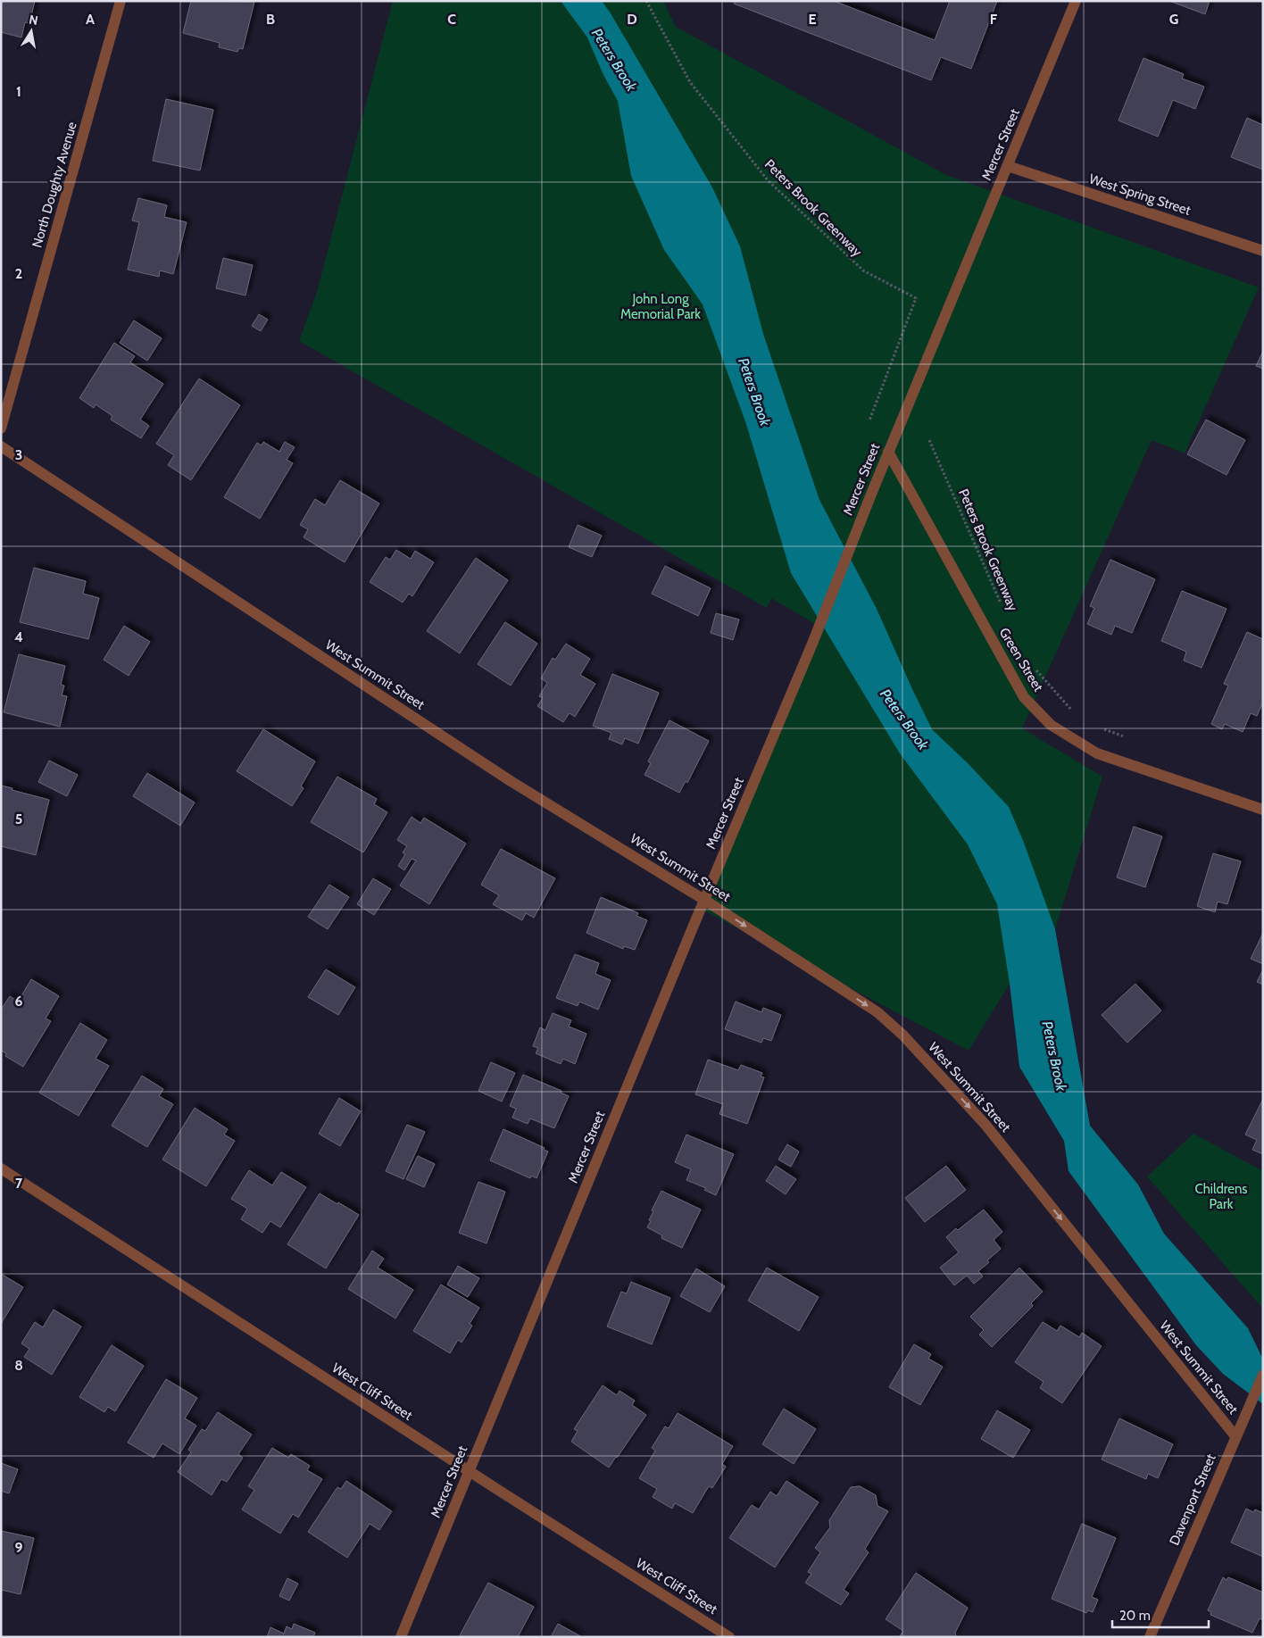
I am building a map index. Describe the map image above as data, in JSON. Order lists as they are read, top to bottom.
{
  "streets": {
    "street": [
      "Mercer Street",
      "North Doughty Avenue",
      "West Spring Street",
      "Green Street",
      "West Summit Street",
      "West Cliff Street",
      "Davenport Street"
    ],
    "path": ["Peters Brook Greenway"]
  },
  "crossings": [
    ["Mercer Street", "West Spring Street"],
    ["Mercer Street", "Green Street"],
    ["Mercer Street", "West Summit Street"],
    ["Mercer Street", "West Cliff Street"],
    ["West Summit Street", "Davenport Street"]
  ],
  "one_way": ["West Summit Street"],
  "water": ["Peters Brook"],
  "parks": ["John Long Memorial Park", "Childrens Park"],
  "scale_bar": "20 m",
  "north": "top",
  "grid": {
    "columns": [
      "A",
      "B",
      "C",
      "D",
      "E",
      "F",
      "G"
    ],
    "rows": [
      "1",
      "2",
      "3",
      "4",
      "5",
      "6",
      "7",
      "8",
      "9"
    ]
  }
}
